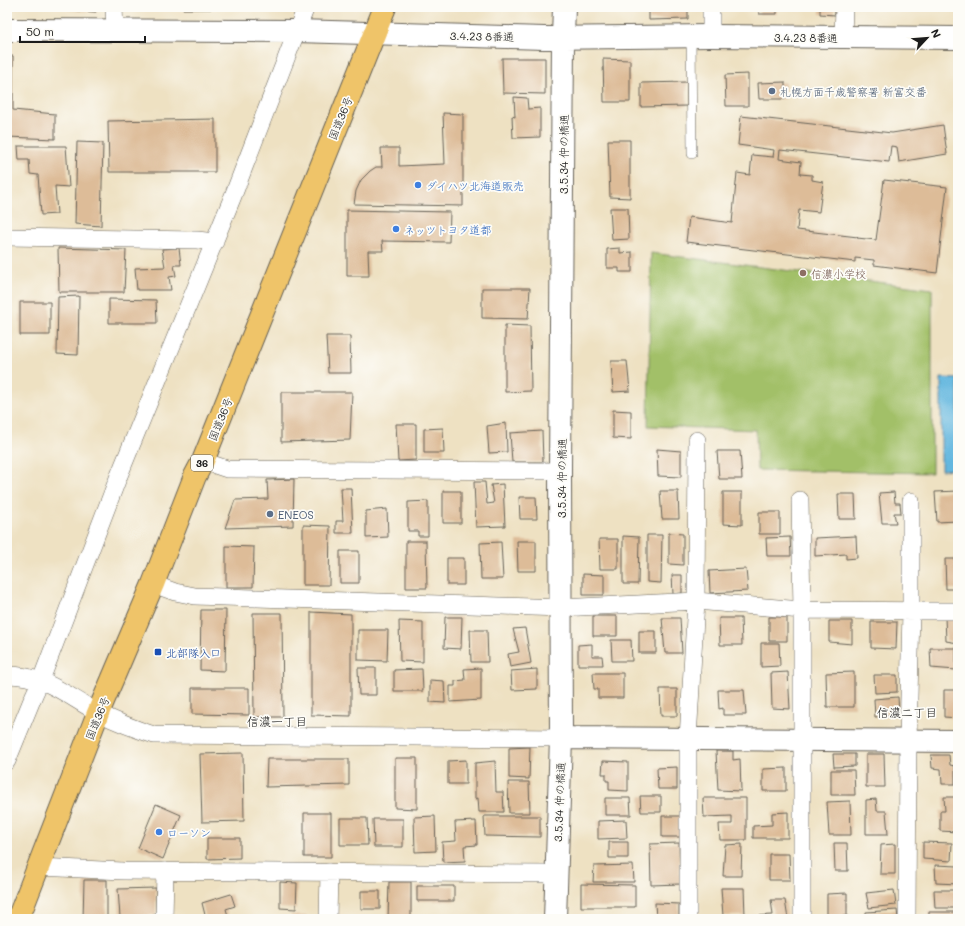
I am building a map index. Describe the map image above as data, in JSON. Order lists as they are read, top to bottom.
{
  "streets": {
    "highway": ["国道36号", "36"],
    "street": ["3.4.23 8番通", "3.5.34 仲の橋通"]
  },
  "crossings": [
    ["3.4.23 8番通", "国道36号"],
    ["3.4.23 8番通", "3.5.34 仲の橋通"]
  ],
  "districts": ["信濃二丁目", "信濃一丁目"],
  "places": {
    "other": [
      "札幌方面千歳警察署 新富交番",
      "ダイハツ北海道販売",
      "ネッツトヨタ道都",
      "信濃小学校",
      "ENEOS",
      "ローソン"
    ],
    "transit": ["北部隊入口"]
  },
  "scale_bar": "50 m",
  "north": "top right"
}
